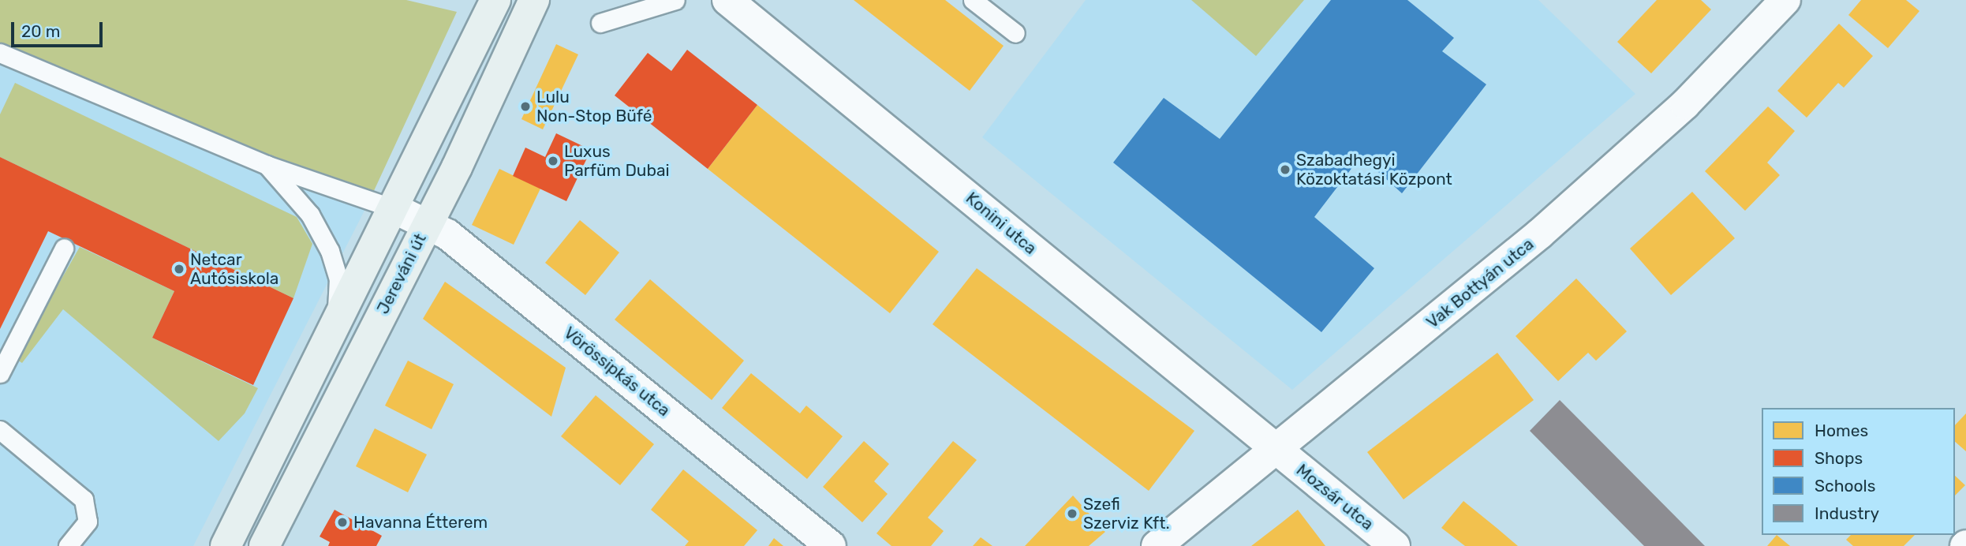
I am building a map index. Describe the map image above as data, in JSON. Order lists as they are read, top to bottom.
{
  "streets": {
    "street": [
      "Konini utca",
      "Jereváni út",
      "Vak Bottyán utca",
      "Vörössipkás utca",
      "Mozsár utca"
    ]
  },
  "crossings": [
    ["Konini utca", "Vak Bottyán utca"],
    ["Konini utca", "Mozsár utca"],
    ["Jereváni út", "Vörössipkás utca"],
    ["Vak Bottyán utca", "Mozsár utca"]
  ],
  "places": [
    "Lulu Non-Stop Büfé",
    "Luxus Parfüm Dubai",
    "Szabadhegyi Közoktatási Központ",
    "Netcar Autósiskola",
    "Szefi Szerviz Kft.",
    "Havanna Étterem"
  ],
  "legend": [
    "Homes",
    "Shops",
    "Schools",
    "Industry"
  ],
  "scale_bar": "20 m"
}
